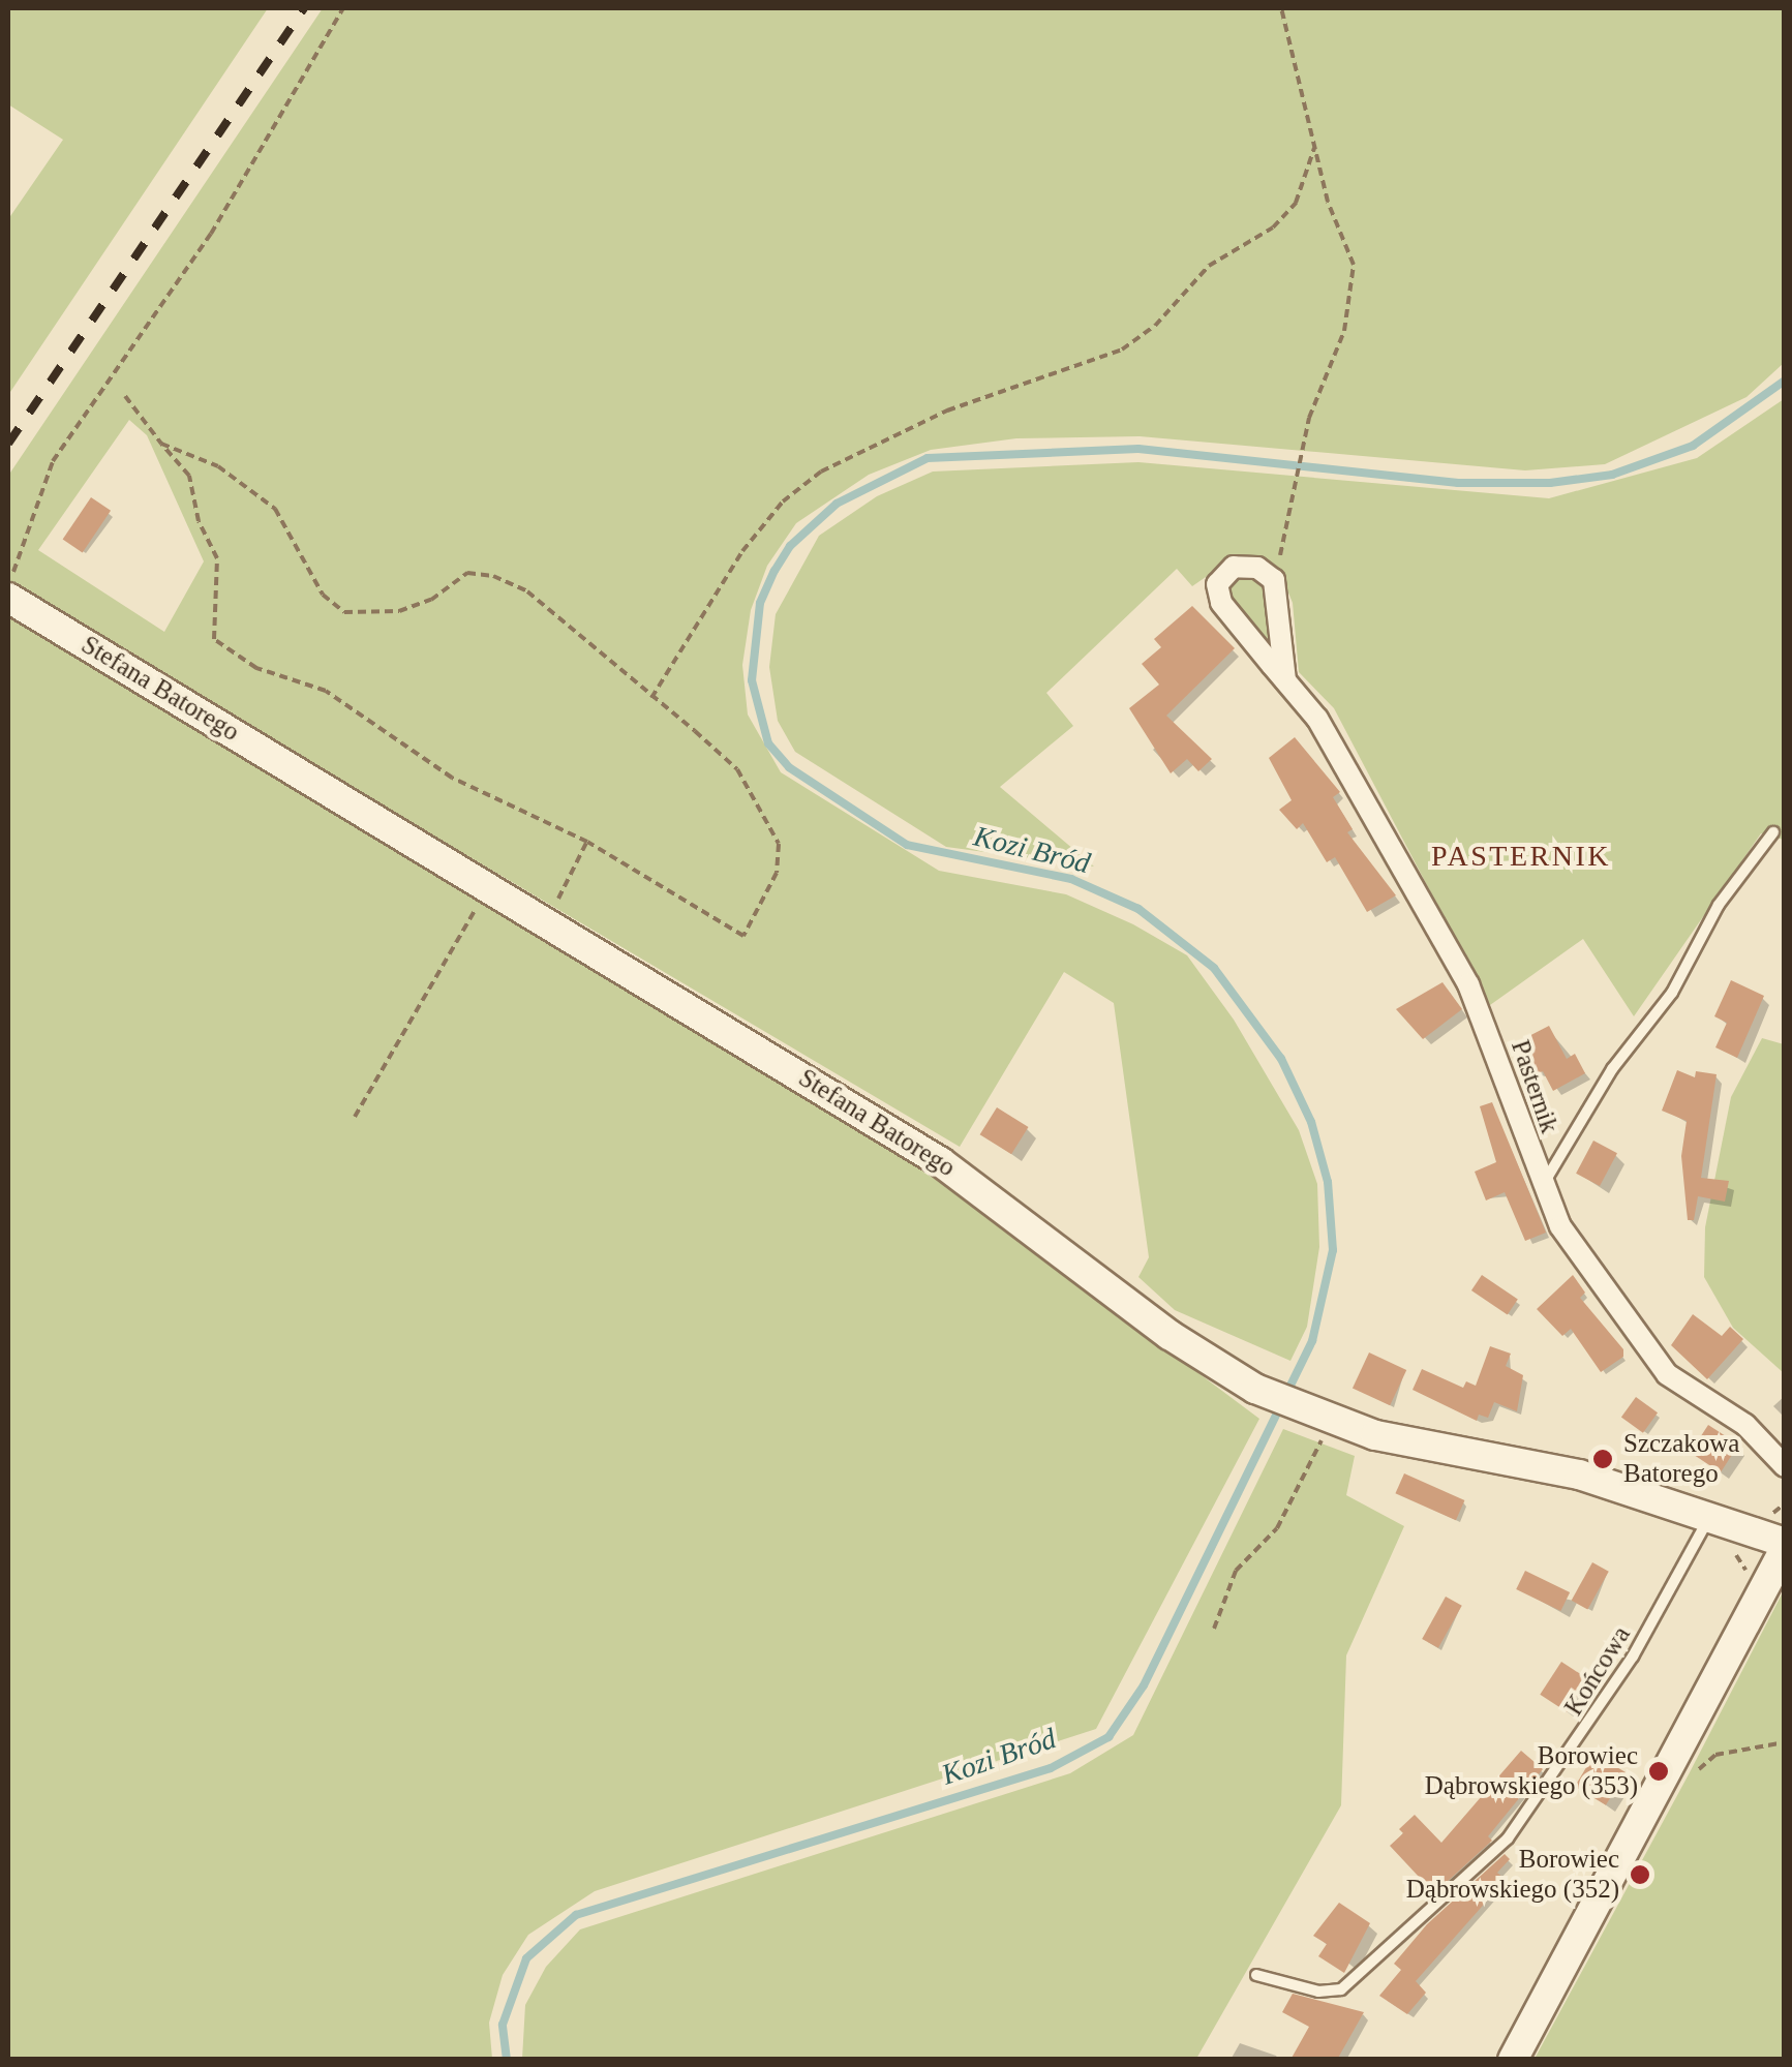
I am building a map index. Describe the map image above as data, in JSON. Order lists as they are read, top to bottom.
{
  "streets": {
    "street": ["Stefana Batorego", "Pasternik"],
    "lane": ["Końcowa"]
  },
  "crossings": [
    ["Stefana Batorego", "Końcowa"]
  ],
  "districts": ["PASTERNIK"],
  "water": ["Kozi Bród"],
  "places": ["Szczakowa Batorego", "Borowiec Dąbrowskiego (353)", "Borowiec Dąbrowskiego (352)"]
}
